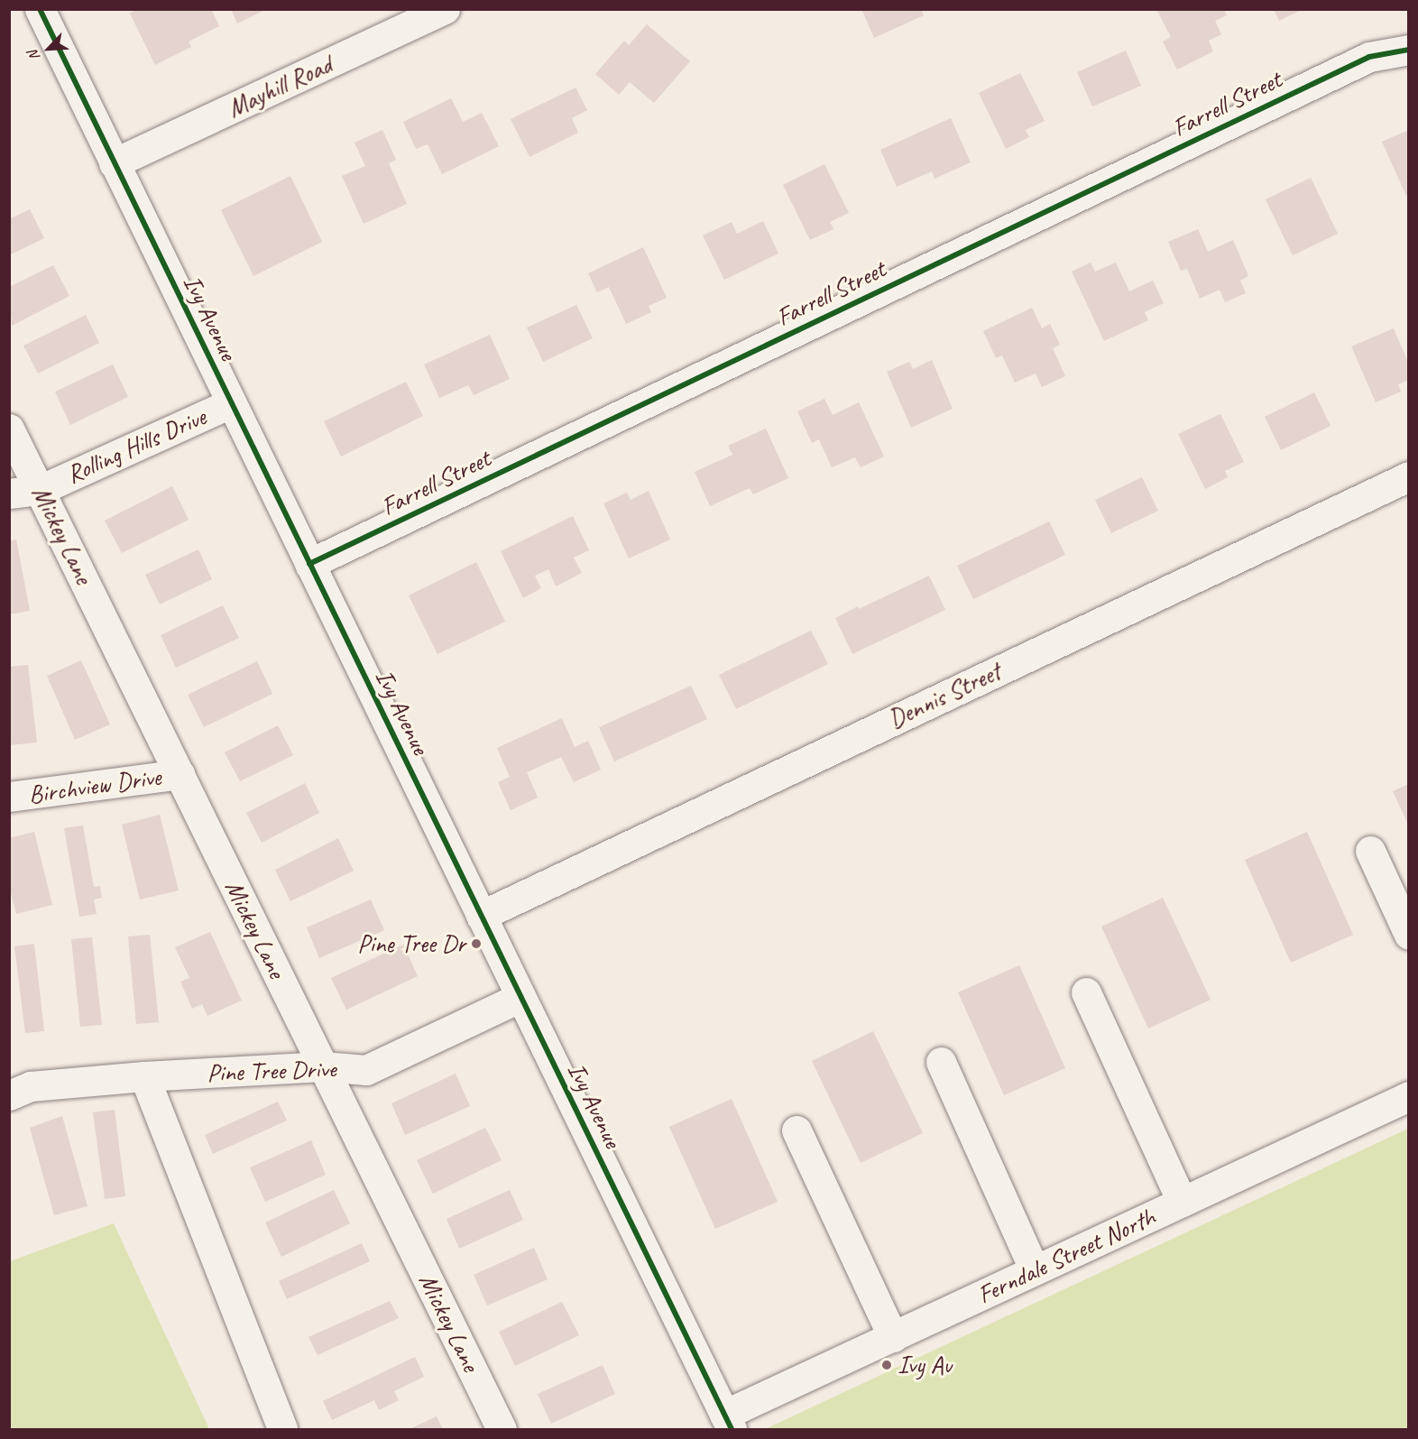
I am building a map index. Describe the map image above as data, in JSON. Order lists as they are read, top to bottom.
{
  "streets": {
    "street": [
      "Mayhill Road",
      "Farrell Street",
      "Ivy Avenue",
      "Rolling Hills Drive",
      "Mickey Lane",
      "Dennis Street",
      "Birchview Drive",
      "Pine Tree Drive",
      "Ferndale Street North"
    ]
  },
  "crossings": [
    ["Mayhill Road", "Ivy Avenue"],
    ["Farrell Street", "Ivy Avenue"],
    ["Ivy Avenue", "Rolling Hills Drive"],
    ["Ivy Avenue", "Dennis Street"],
    ["Ivy Avenue", "Pine Tree Drive"],
    ["Ivy Avenue", "Ferndale Street North"],
    ["Rolling Hills Drive", "Mickey Lane"],
    ["Mickey Lane", "Birchview Drive"],
    ["Mickey Lane", "Pine Tree Drive"]
  ],
  "places": ["Pine Tree Dr", "Ivy Av"],
  "north": "bottom left"
}
